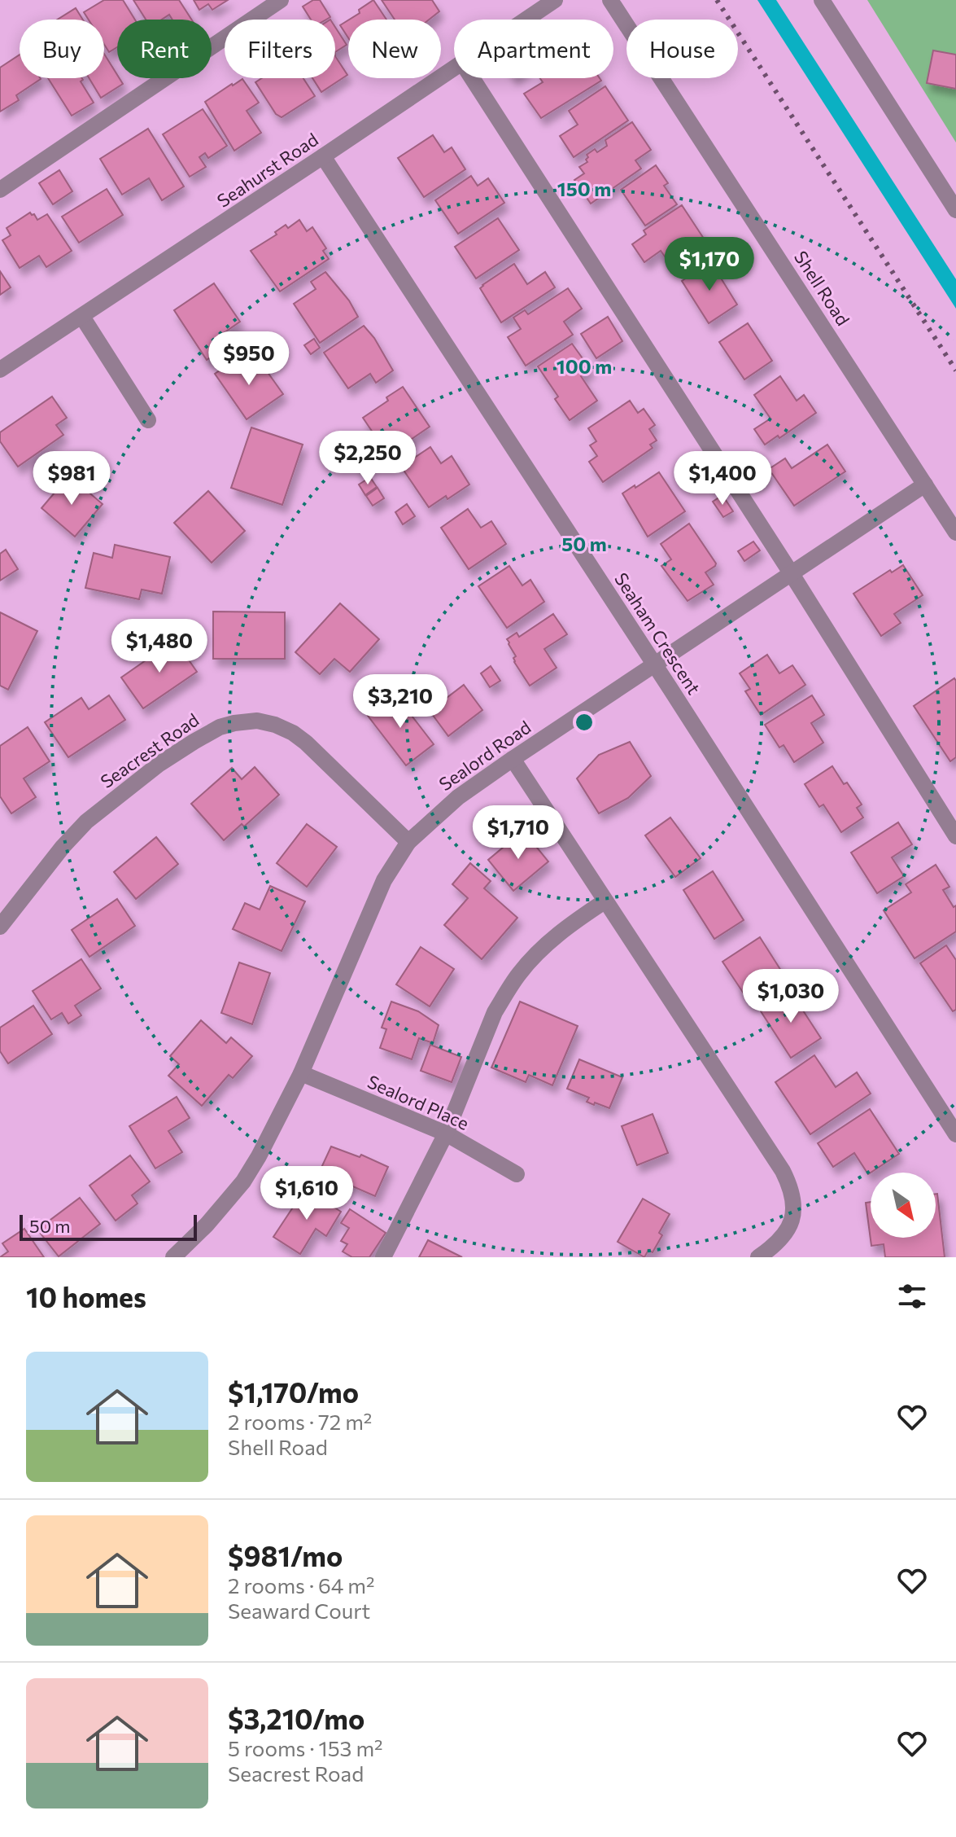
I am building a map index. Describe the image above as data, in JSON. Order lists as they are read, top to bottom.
{
  "streets": {
    "street": [
      "Seahurst Road",
      "Shell Road",
      "Seaham Crescent",
      "Seacrest Road",
      "Sealord Road",
      "Sealord Place"
    ]
  },
  "crossings": [
    ["Seahurst Road", "Seaham Crescent"],
    ["Shell Road", "Sealord Road"],
    ["Seaham Crescent", "Sealord Road"],
    ["Seacrest Road", "Sealord Road"],
    ["Sealord Road", "Sealord Place"]
  ],
  "scale_bar": "50 m",
  "north": "bottom right",
  "page": {
    "chip": [
      "Buy",
      "Rent",
      "Filters",
      "New",
      "Apartment",
      "House"
    ],
    "price": [
      "$1,170",
      "$950",
      "$2,250",
      "$981",
      "$1,400",
      "$1,480",
      "$3,210",
      "$1,710",
      "$1,030",
      "$1,610"
    ],
    "scale": "50 m",
    "heading": "10 homes",
    "list": [
      {
        "name": "$1,170/mo",
        "note": "2 rooms · 72 m² · Shell Road"
      },
      {
        "name": "$981/mo",
        "note": "2 rooms · 64 m² · Seaward Court"
      },
      {
        "name": "$3,210/mo",
        "note": "5 rooms · 153 m² · Seacrest Road"
      }
    ]
  },
  "rings": ["150 m", "100 m", "50 m"]
}
